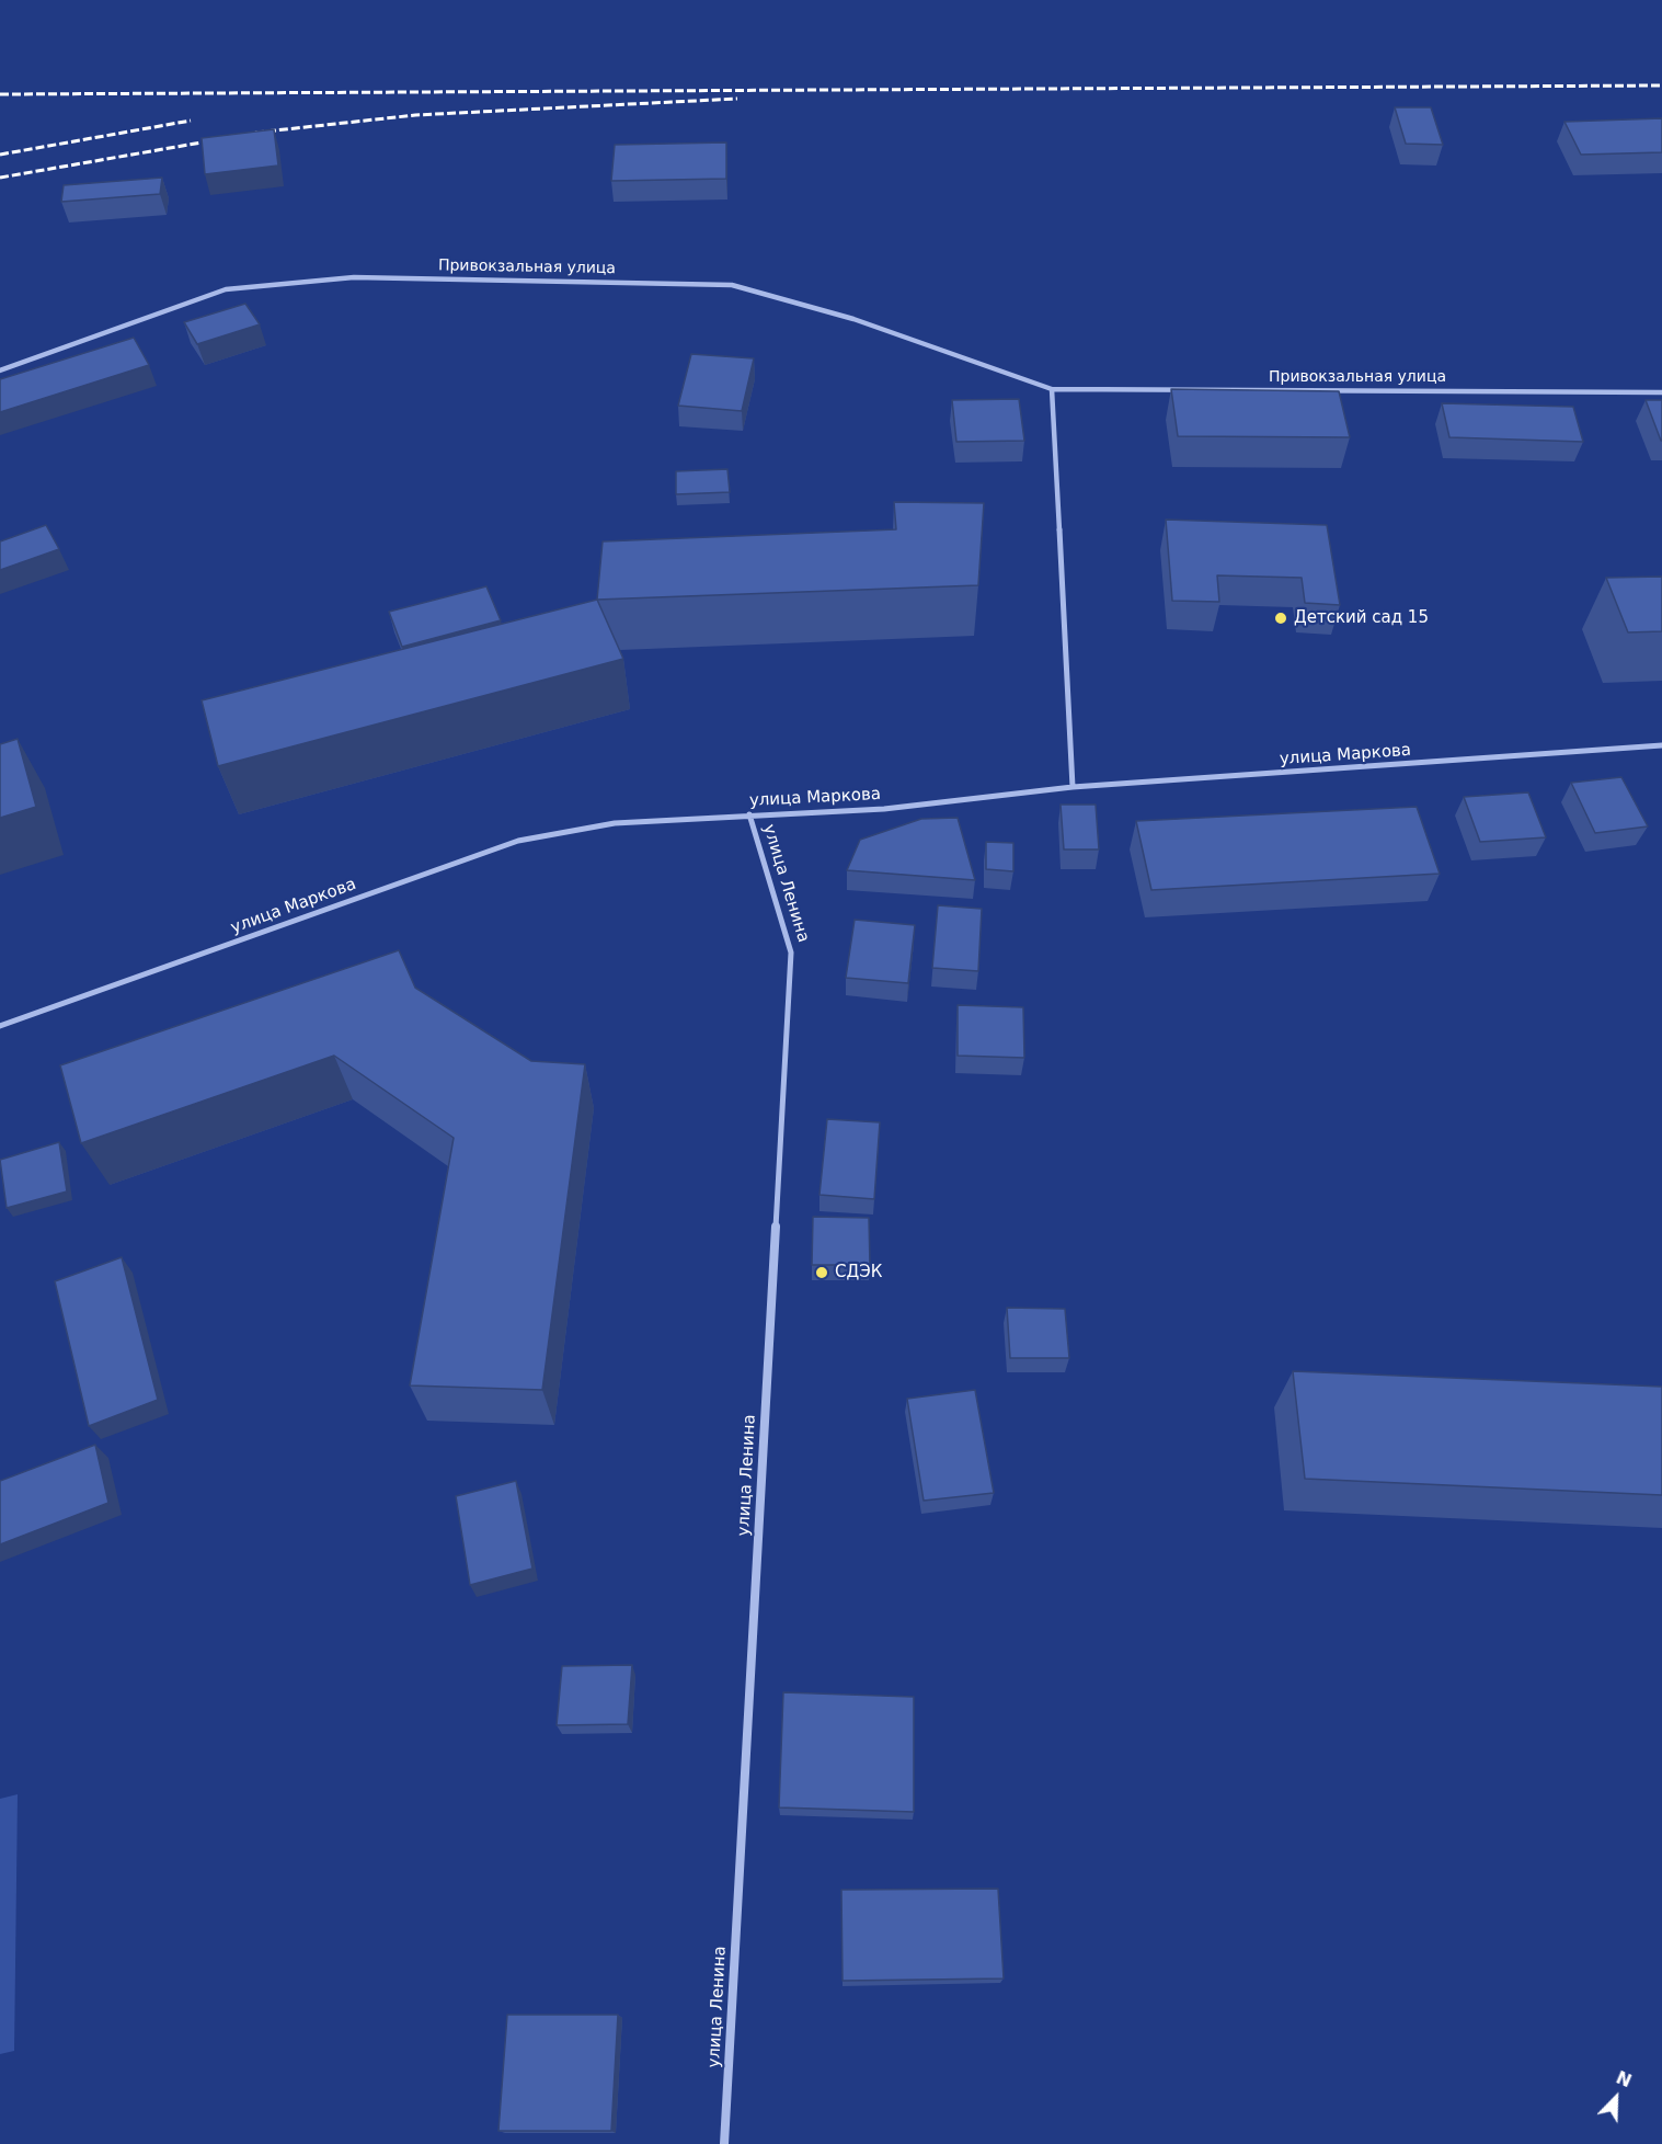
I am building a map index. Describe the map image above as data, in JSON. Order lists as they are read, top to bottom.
{
  "streets": {
    "street": ["Привокзальная улица", "улица Маркова", "улица Ленина"]
  },
  "crossings": [
    ["улица Маркова", "улица Ленина"]
  ],
  "places": ["Детский сад 15", "СДЭК"],
  "north": "top right"
}
